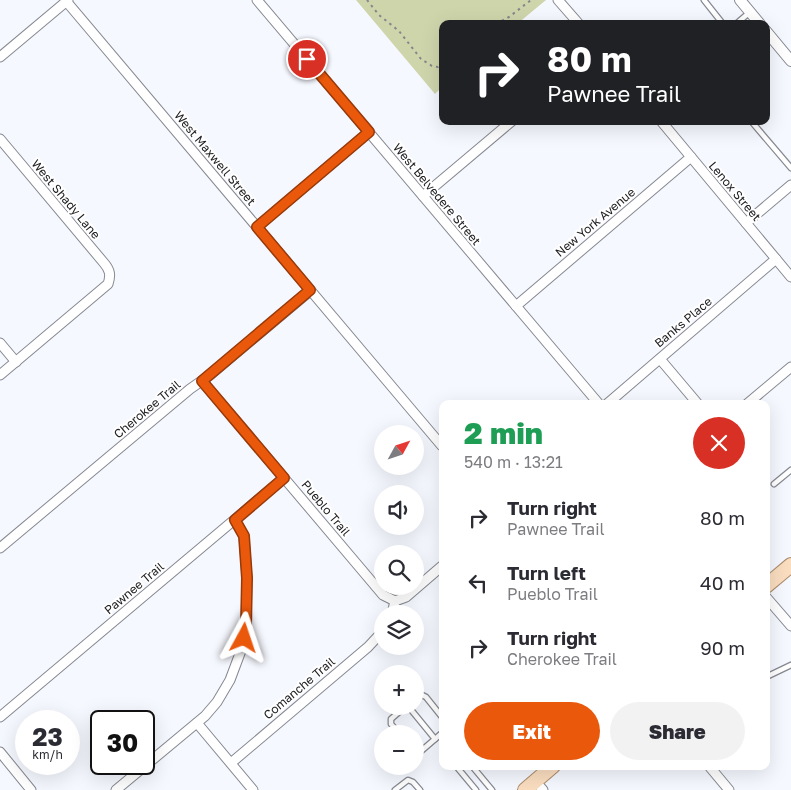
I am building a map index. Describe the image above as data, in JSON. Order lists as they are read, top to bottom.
{
  "streets": {
    "street": [
      "West Maxwell Street",
      "Lenox Street",
      "West Belvedere Street",
      "West Shady Lane",
      "New York Avenue",
      "Banks Place",
      "Cherokee Trail",
      "Pueblo Trail",
      "Pawnee Trail",
      "Comanche Trail"
    ]
  },
  "crossings": [
    ["West Maxwell Street", "Cherokee Trail"],
    ["Lenox Street", "New York Avenue"],
    ["Lenox Street", "Banks Place"],
    ["West Belvedere Street", "New York Avenue"],
    ["Cherokee Trail", "Pueblo Trail"],
    ["Pueblo Trail", "Pawnee Trail"]
  ],
  "north": "top right",
  "page": {
    "turn": ["80 m", "Pawnee Trail"],
    "heading": ["2 min", "540 m · 13:21"],
    "map_buttons": ["+", "−"],
    "list": [
      {
        "name": "Turn right",
        "note": "Pawnee Trail",
        "value": "80 m"
      },
      {
        "name": "Turn left",
        "note": "Pueblo Trail",
        "value": "40 m"
      },
      {
        "name": "Turn right",
        "note": "Cherokee Trail",
        "value": "90 m"
      }
    ],
    "buttons": ["Exit", "Share"],
    "speed": "23 km/h",
    "limit": "30"
  }
}
